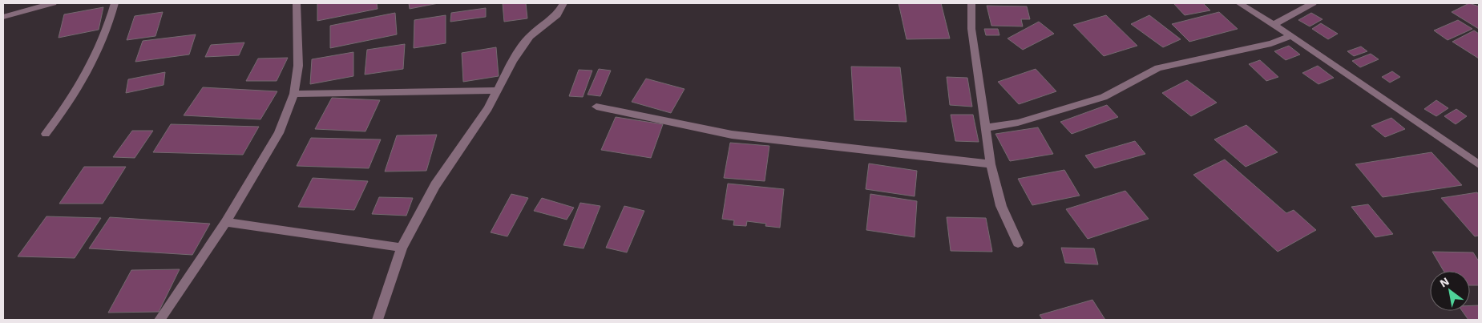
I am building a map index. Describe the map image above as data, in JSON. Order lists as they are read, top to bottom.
{
  "north": "top left"
}
